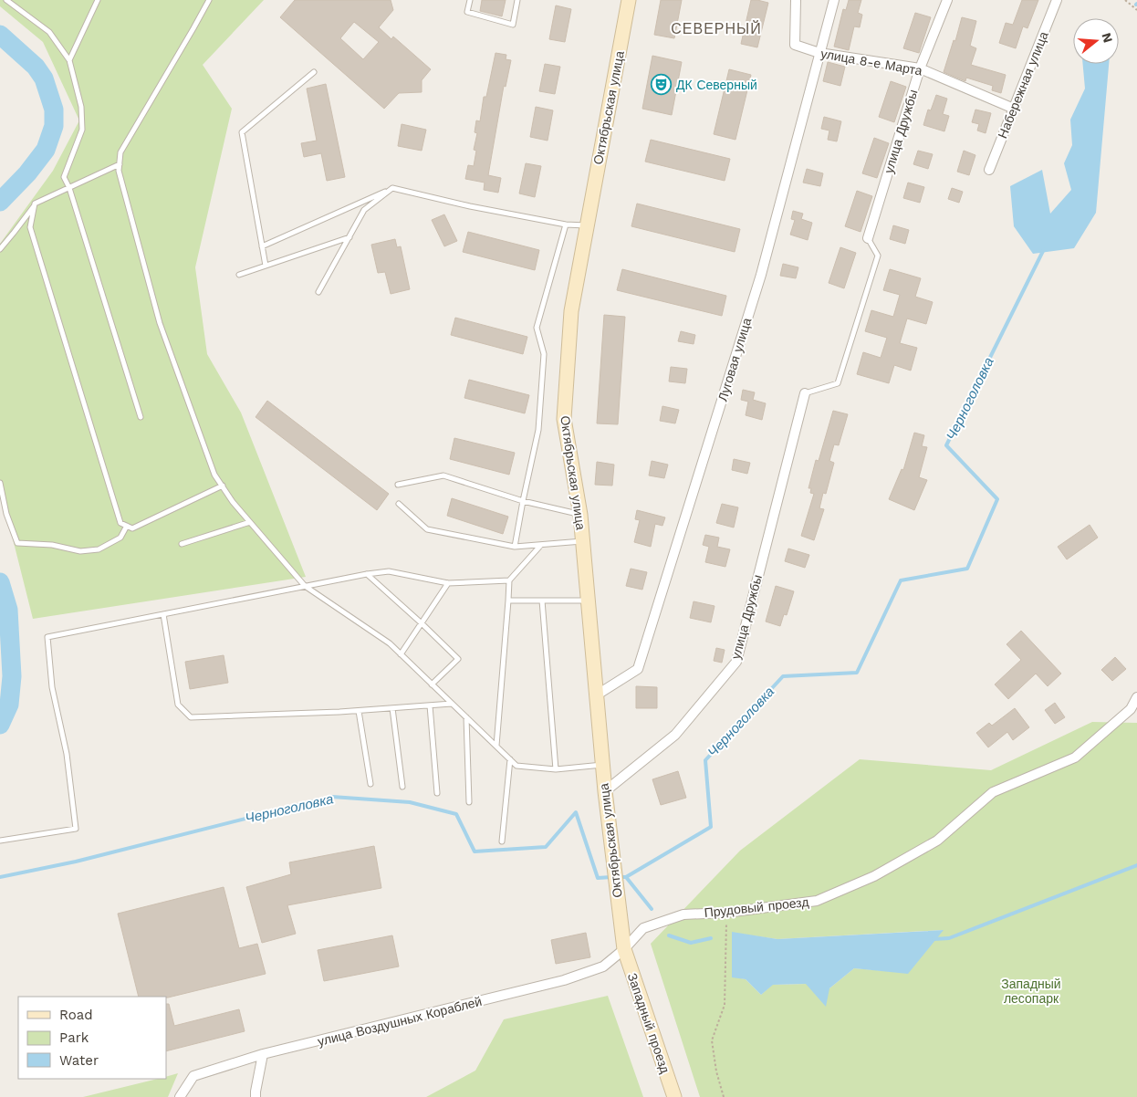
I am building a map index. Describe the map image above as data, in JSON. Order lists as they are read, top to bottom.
{
  "streets": {
    "street": [
      "улица 8-е Марта",
      "Набережная улица",
      "Октябрьская улица",
      "улица Дружбы",
      "Луговая улица",
      "Прудовый проезд",
      "улица Воздушных Кораблей",
      "Западный проезд"
    ]
  },
  "crossings": [
    ["улица 8-е Марта", "Набережная улица"],
    ["улица 8-е Марта", "улица Дружбы"],
    ["улица 8-е Марта", "Луговая улица"],
    ["Октябрьская улица", "улица Дружбы"],
    ["Октябрьская улица", "Луговая улица"],
    ["Октябрьская улица", "Прудовый проезд"],
    ["Октябрьская улица", "улица Воздушных Кораблей"],
    ["Октябрьская улица", "Западный проезд"],
    ["Прудовый проезд", "улица Воздушных Кораблей"],
    ["Прудовый проезд", "Западный проезд"],
    ["улица Воздушных Кораблей", "Западный проезд"]
  ],
  "districts": ["СЕВЕРНЫЙ"],
  "water": ["Черноголовка"],
  "parks": ["Западный лесопарк"],
  "places": {
    "theatre": ["ДК Северный"]
  },
  "legend": ["Road", "Park", "Water"],
  "north": "right"
}
